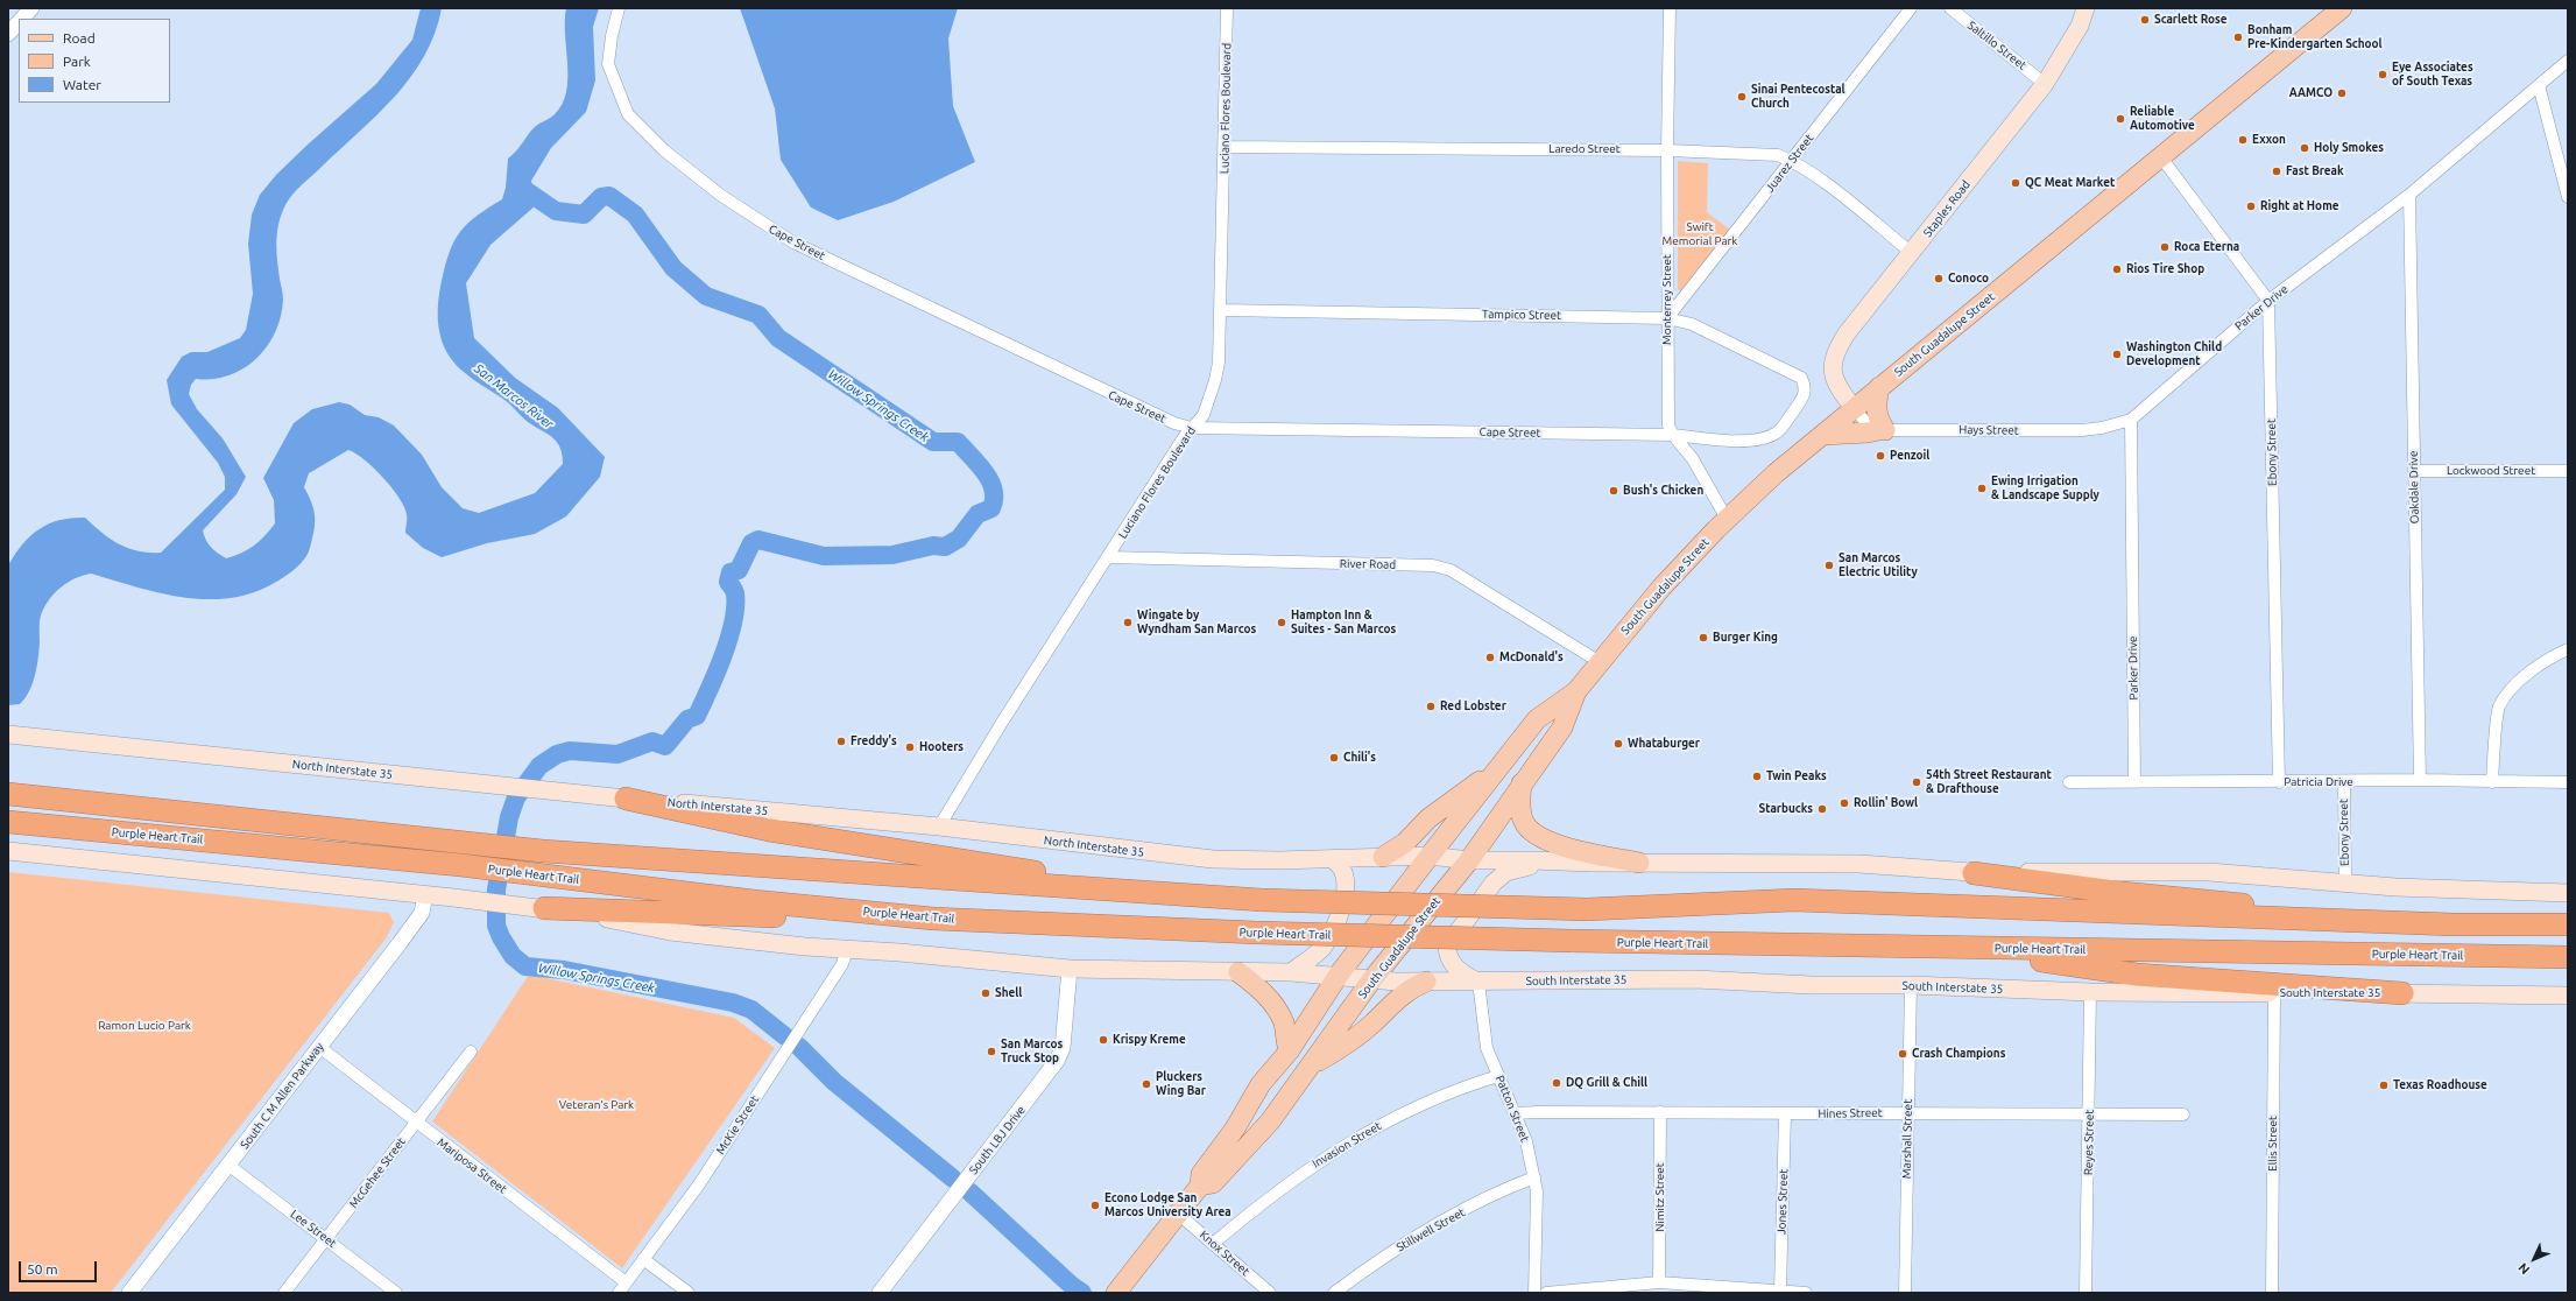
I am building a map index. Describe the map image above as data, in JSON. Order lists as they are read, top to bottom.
{
  "streets": {
    "highway": ["Purple Heart Trail"],
    "main road": [
      "Staples Road",
      "South Guadalupe Street",
      "North Interstate 35",
      "South Interstate 35"
    ],
    "street": [
      "Saltillo Street",
      "Luciano Flores Boulevard",
      "Laredo Street",
      "Juarez Street",
      "Cape Street",
      "Monterrey Street",
      "Parker Drive",
      "Tampico Street",
      "Hays Street",
      "Ebony Street",
      "Lockwood Street",
      "Oakdale Drive",
      "River Road",
      "Patricia Drive",
      "South C M Allen Parkway",
      "Patton Street",
      "Hines Street",
      "McKie Street",
      "Marshall Street",
      "South LBJ Drive",
      "Reyes Street",
      "Ellis Street",
      "Invasion Street",
      "Mariposa Street",
      "McGehee Street",
      "Nimitz Street",
      "Jones Street",
      "Lee Street",
      "Stillwell Street",
      "Knox Street"
    ]
  },
  "crossings": [
    ["Saltillo Street", "Staples Road"],
    ["Luciano Flores Boulevard", "Laredo Street"],
    ["Luciano Flores Boulevard", "Cape Street"],
    ["Luciano Flores Boulevard", "Tampico Street"],
    ["Luciano Flores Boulevard", "River Road"],
    ["Luciano Flores Boulevard", "North Interstate 35"],
    ["Laredo Street", "Juarez Street"],
    ["Laredo Street", "Staples Road"],
    ["Laredo Street", "Monterrey Street"],
    ["Juarez Street", "Monterrey Street"],
    ["Juarez Street", "Tampico Street"],
    ["Staples Road", "South Guadalupe Street"],
    ["Cape Street", "Monterrey Street"],
    ["Cape Street", "Tampico Street"],
    ["Monterrey Street", "Tampico Street"],
    ["Monterrey Street", "South Guadalupe Street"],
    ["Parker Drive", "Hays Street"],
    ["Parker Drive", "Ebony Street"],
    ["Parker Drive", "Oakdale Drive"],
    ["Parker Drive", "Patricia Drive"],
    ["South Guadalupe Street", "River Road"],
    ["South Guadalupe Street", "North Interstate 35"],
    ["South Guadalupe Street", "South Interstate 35"],
    ["South Guadalupe Street", "Knox Street"],
    ["Ebony Street", "Patricia Drive"],
    ["Lockwood Street", "Oakdale Drive"],
    ["Oakdale Drive", "Patricia Drive"],
    ["South Interstate 35", "Patton Street"],
    ["South Interstate 35", "Marshall Street"],
    ["South Interstate 35", "Reyes Street"],
    ["South Interstate 35", "Ellis Street"],
    ["South C M Allen Parkway", "Mariposa Street"],
    ["South C M Allen Parkway", "Lee Street"],
    ["Patton Street", "Hines Street"],
    ["Patton Street", "Invasion Street"],
    ["Patton Street", "Stillwell Street"],
    ["Hines Street", "Marshall Street"],
    ["Hines Street", "Reyes Street"],
    ["Hines Street", "Nimitz Street"],
    ["Hines Street", "Jones Street"],
    ["McKie Street", "Mariposa Street"],
    ["Invasion Street", "Knox Street"],
    ["Mariposa Street", "McGehee Street"],
    ["McGehee Street", "Lee Street"]
  ],
  "water": ["San Marcos River", "Willow Springs Creek"],
  "parks": ["Swift Memorial Park", "Ramon Lucio Park", "Veteran's Park"],
  "places": [
    "Scarlett Rose",
    "Bonham Pre-Kindergarten School",
    "Eye Associates of South Texas",
    "AAMCO",
    "Sinai Pentecostal Church",
    "Reliable Automotive",
    "Exxon",
    "Holy Smokes",
    "Fast Break",
    "QC Meat Market",
    "Right at Home",
    "Roca Eterna",
    "Rios Tire Shop",
    "Conoco",
    "Washington Child Development",
    "Penzoil",
    "Ewing Irrigation & Landscape Supply",
    "Bush's Chicken",
    "San Marcos Electric Utility",
    "Wingate by Wyndham San Marcos",
    "Hampton Inn & Suites - San Marcos",
    "Burger King",
    "McDonald's",
    "Red Lobster",
    "Freddy's",
    "Whataburger",
    "Hooters",
    "Chili's",
    "Twin Peaks",
    "54th Street Restaurant & Drafthouse",
    "Rollin' Bowl",
    "Starbucks",
    "Shell",
    "Krispy Kreme",
    "San Marcos Truck Stop",
    "Crash Champions",
    "DQ Grill & Chill",
    "Pluckers Wing Bar",
    "Texas Roadhouse",
    "Econo Lodge San Marcos University Area"
  ],
  "legend": ["Road", "Park", "Water"],
  "scale_bar": "50 m",
  "north": "bottom left"
}
